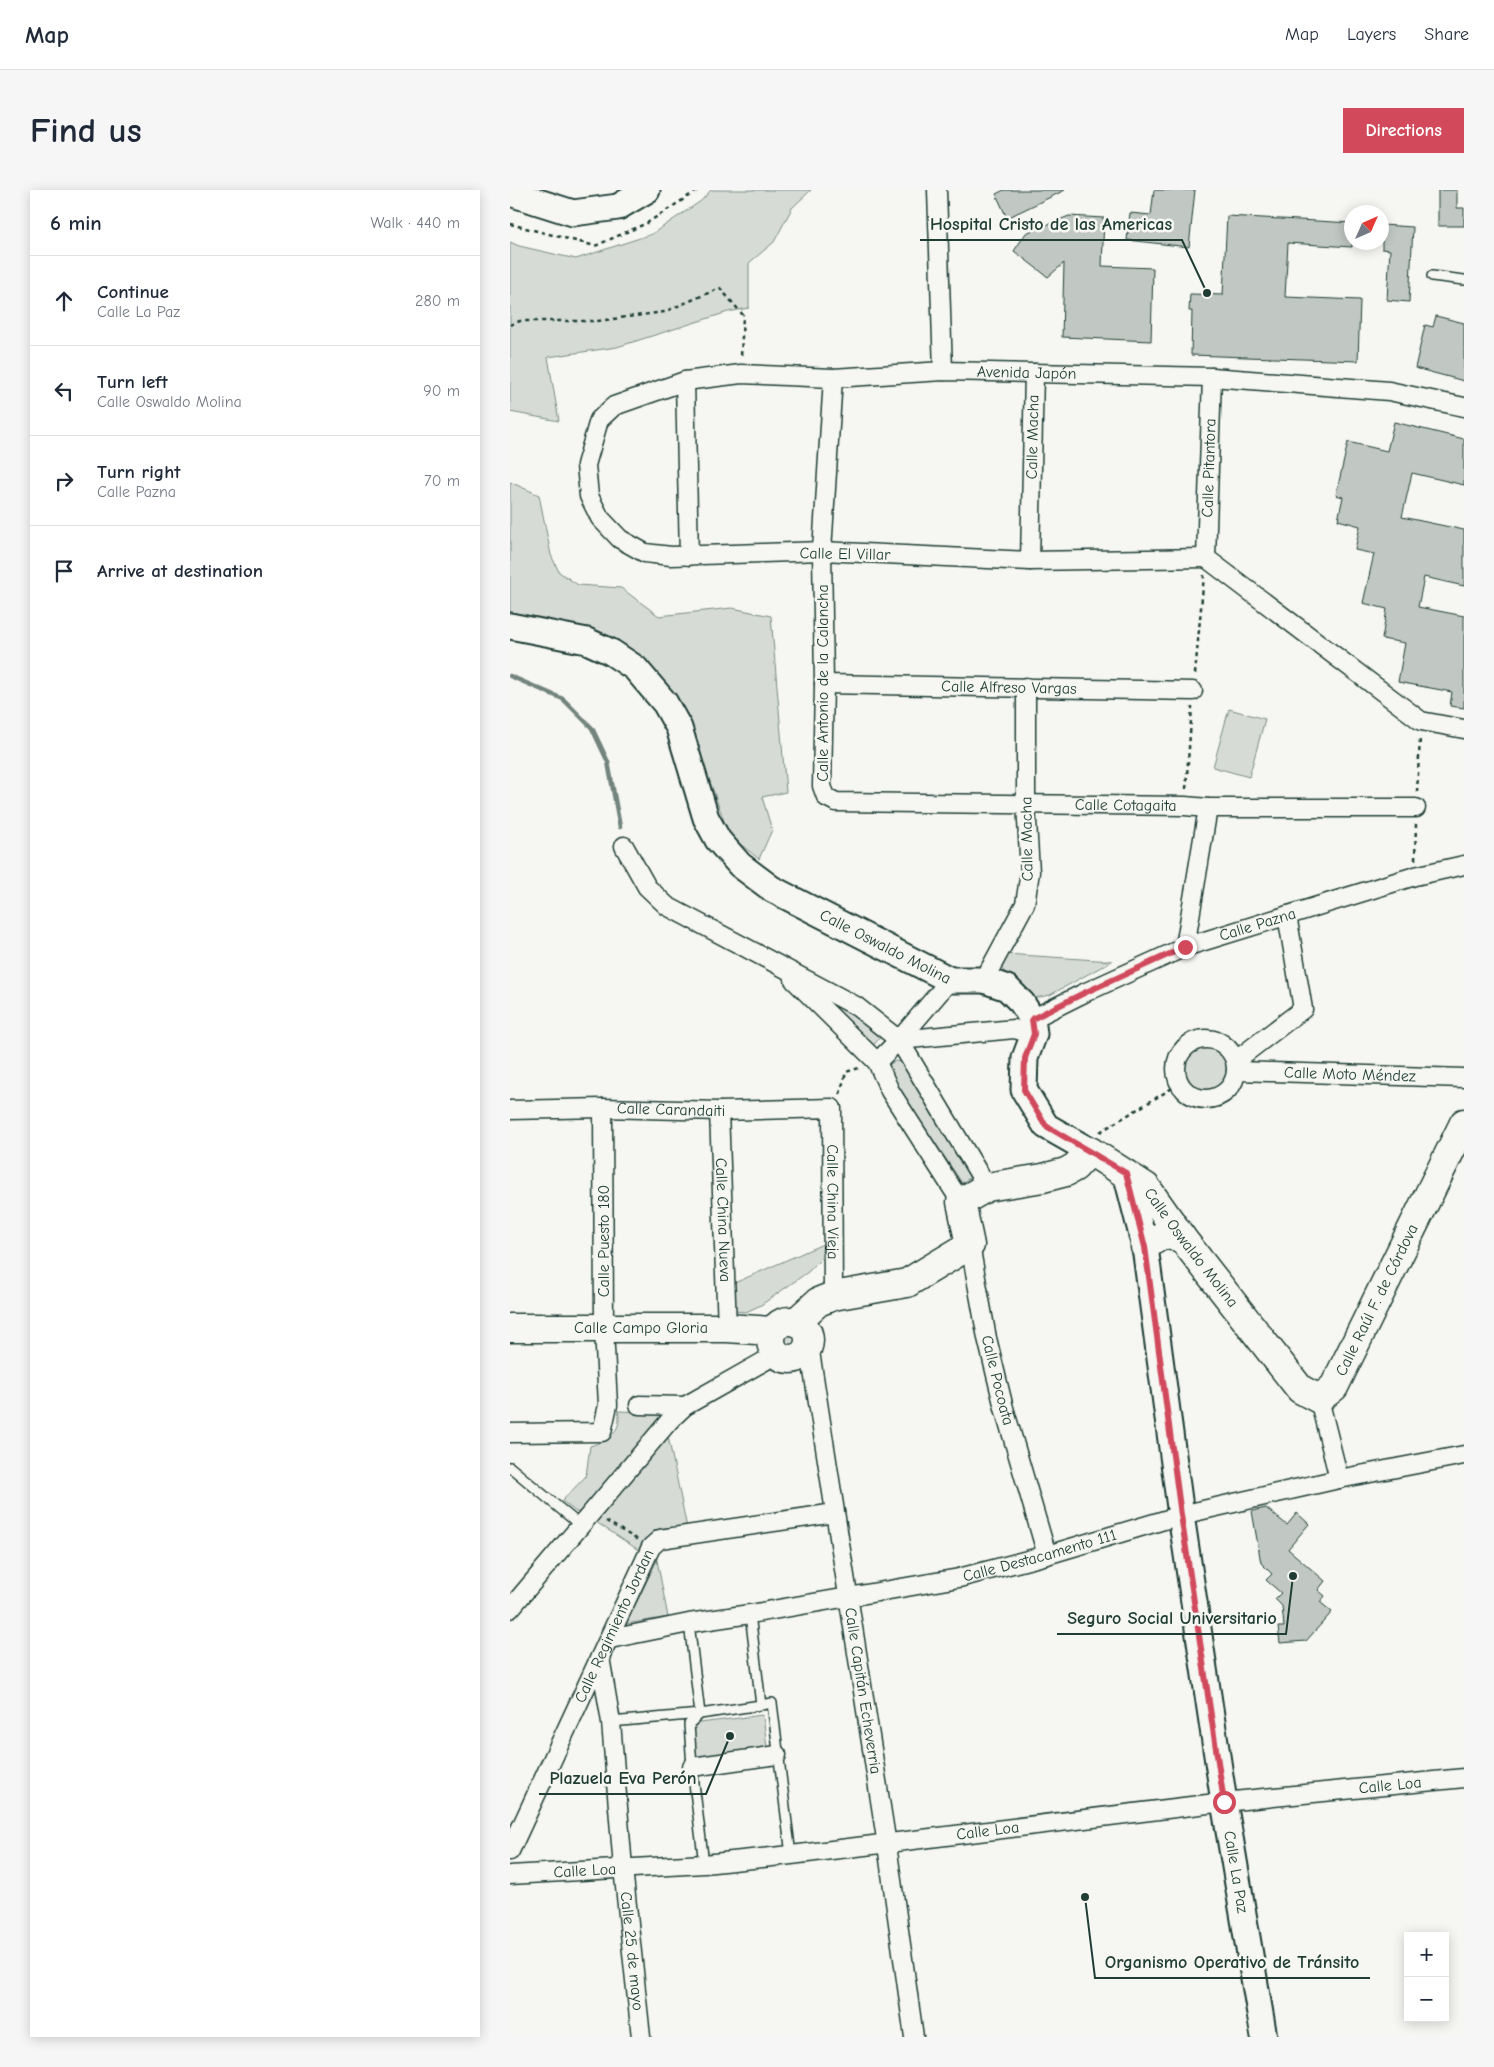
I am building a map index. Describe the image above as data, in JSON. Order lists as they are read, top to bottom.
{
  "streets": {
    "main road": [
      "Calle Oswaldo Molina",
      "Calle Raúl F. de Córdova",
      "Calle Campo Gloria",
      "Calle Pocoata",
      "Calle La Paz"
    ],
    "street": [
      "Avenida Japón",
      "Calle Macha",
      "Calle Pitantora",
      "Calle El Villar",
      "Calle Antonio de la Calancha",
      "Calle Alfreso Vargas",
      "Calle Cotagaita",
      "Calle Pazna",
      "Calle Moto Méndez",
      "Calle Carandaiti",
      "Calle China Vieja",
      "Calle China Nueva",
      "Calle Puesto 180",
      "Calle Destacamento 111",
      "Calle Regimiento Jordan",
      "Calle Capitán Echeverria",
      "Calle Loa",
      "Calle 25 de mayo"
    ]
  },
  "crossings": [
    ["Avenida Japón", "Calle Macha"],
    ["Avenida Japón", "Calle Pitantora"],
    ["Avenida Japón", "Calle El Villar"],
    ["Avenida Japón", "Calle Antonio de la Calancha"],
    ["Calle Macha", "Calle El Villar"],
    ["Calle Macha", "Calle Alfreso Vargas"],
    ["Calle Macha", "Calle Cotagaita"],
    ["Calle Macha", "Calle Oswaldo Molina"],
    ["Calle Pitantora", "Calle El Villar"],
    ["Calle El Villar", "Calle Antonio de la Calancha"],
    ["Calle Antonio de la Calancha", "Calle Alfreso Vargas"],
    ["Calle Antonio de la Calancha", "Calle Cotagaita"],
    ["Calle Pazna", "Calle Oswaldo Molina"],
    ["Calle Oswaldo Molina", "Calle Raúl F. de Córdova"],
    ["Calle Oswaldo Molina", "Calle La Paz"],
    ["Calle Carandaiti", "Calle China Vieja"],
    ["Calle Carandaiti", "Calle China Nueva"],
    ["Calle Carandaiti", "Calle Puesto 180"],
    ["Calle China Nueva", "Calle Campo Gloria"],
    ["Calle Puesto 180", "Calle Campo Gloria"],
    ["Calle Campo Gloria", "Calle Capitán Echeverria"],
    ["Calle Pocoata", "Calle Destacamento 111"],
    ["Calle Destacamento 111", "Calle Regimiento Jordan"],
    ["Calle Destacamento 111", "Calle Capitán Echeverria"],
    ["Calle Destacamento 111", "Calle La Paz"],
    ["Calle Regimiento Jordan", "Calle Capitán Echeverria"],
    ["Calle Regimiento Jordan", "Calle 25 de mayo"],
    ["Calle Capitán Echeverria", "Calle Loa"],
    ["Calle Loa", "Calle La Paz"],
    ["Calle Loa", "Calle 25 de mayo"]
  ],
  "places": [
    "Hospital Cristo de las Americas",
    "Seguro Social Universitario",
    "Plazuela Eva Perón",
    "Organismo Operativo de Tránsito"
  ],
  "north": "top right",
  "page": {
    "header": "Map",
    "nav": ["Map", "Layers", "Share"],
    "buttons": "Directions",
    "title": "Find us",
    "heading": ["6 min", "Walk · 440 m"],
    "list": [
      ["Continue", "Calle La Paz", "280 m"],
      ["Turn left", "Calle Oswaldo Molina", "90 m"],
      ["Turn right", "Calle Pazna", "70 m"],
      "Arrive at destination"
    ],
    "map_buttons": ["+", "−"]
  }
}
